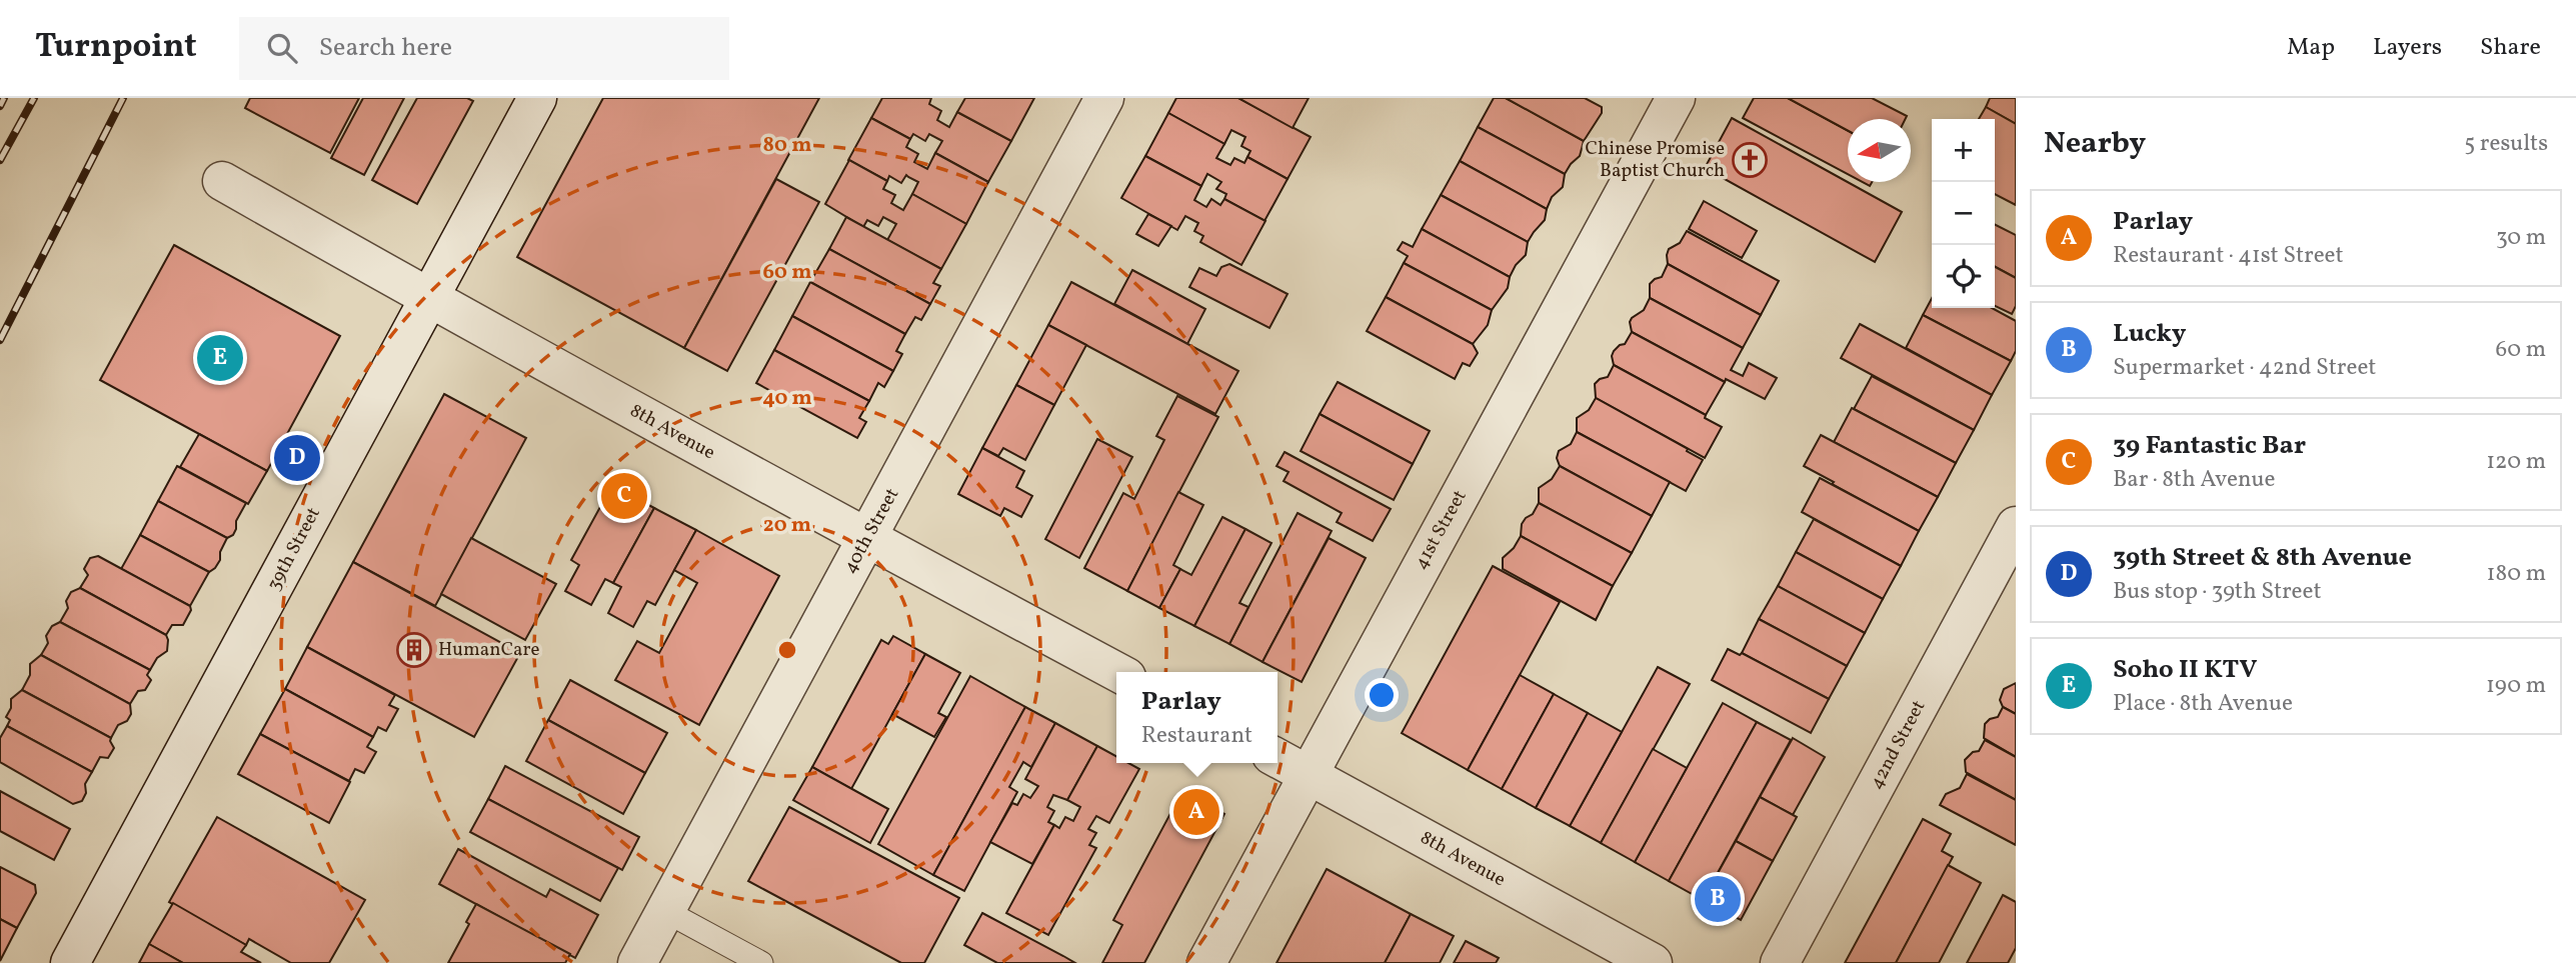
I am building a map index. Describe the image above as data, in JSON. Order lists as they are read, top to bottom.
{
  "streets": {
    "street": [
      "8th Avenue",
      "41st Street",
      "40th Street",
      "39th Street",
      "42nd Street"
    ]
  },
  "crossings": [
    ["8th Avenue", "41st Street"],
    ["8th Avenue", "40th Street"],
    ["8th Avenue", "39th Street"]
  ],
  "places": {
    "church": ["Chinese Promise Baptist Church"],
    "building": ["HumanCare"]
  },
  "north": "left",
  "page": {
    "header": "Turnpoint",
    "search": "Search here",
    "nav": ["Map", "Layers", "Share"],
    "heading": ["Nearby", "5 results"],
    "map_buttons": ["+", "−"],
    "list": [
      {
        "mark": "A",
        "name": "Parlay",
        "note": "Restaurant · 41st Street",
        "value": "30 m"
      },
      {
        "mark": "B",
        "name": "Lucky",
        "note": "Supermarket · 42nd Street",
        "value": "60 m"
      },
      {
        "mark": "C",
        "name": "39 Fantastic Bar",
        "note": "Bar · 8th Avenue",
        "value": "120 m"
      },
      {
        "mark": "D",
        "name": "39th Street & 8th Avenue",
        "note": "Bus stop · 39th Street",
        "value": "180 m"
      },
      {
        "mark": "E",
        "name": "Soho II KTV",
        "note": "Place · 8th Avenue",
        "value": "190 m"
      }
    ],
    "pins": [
      "E",
      "D",
      "C",
      "A",
      "B"
    ],
    "popup": ["Parlay", "Restaurant"]
  },
  "rings": [
    "80 m",
    "60 m",
    "40 m",
    "20 m"
  ]
}
